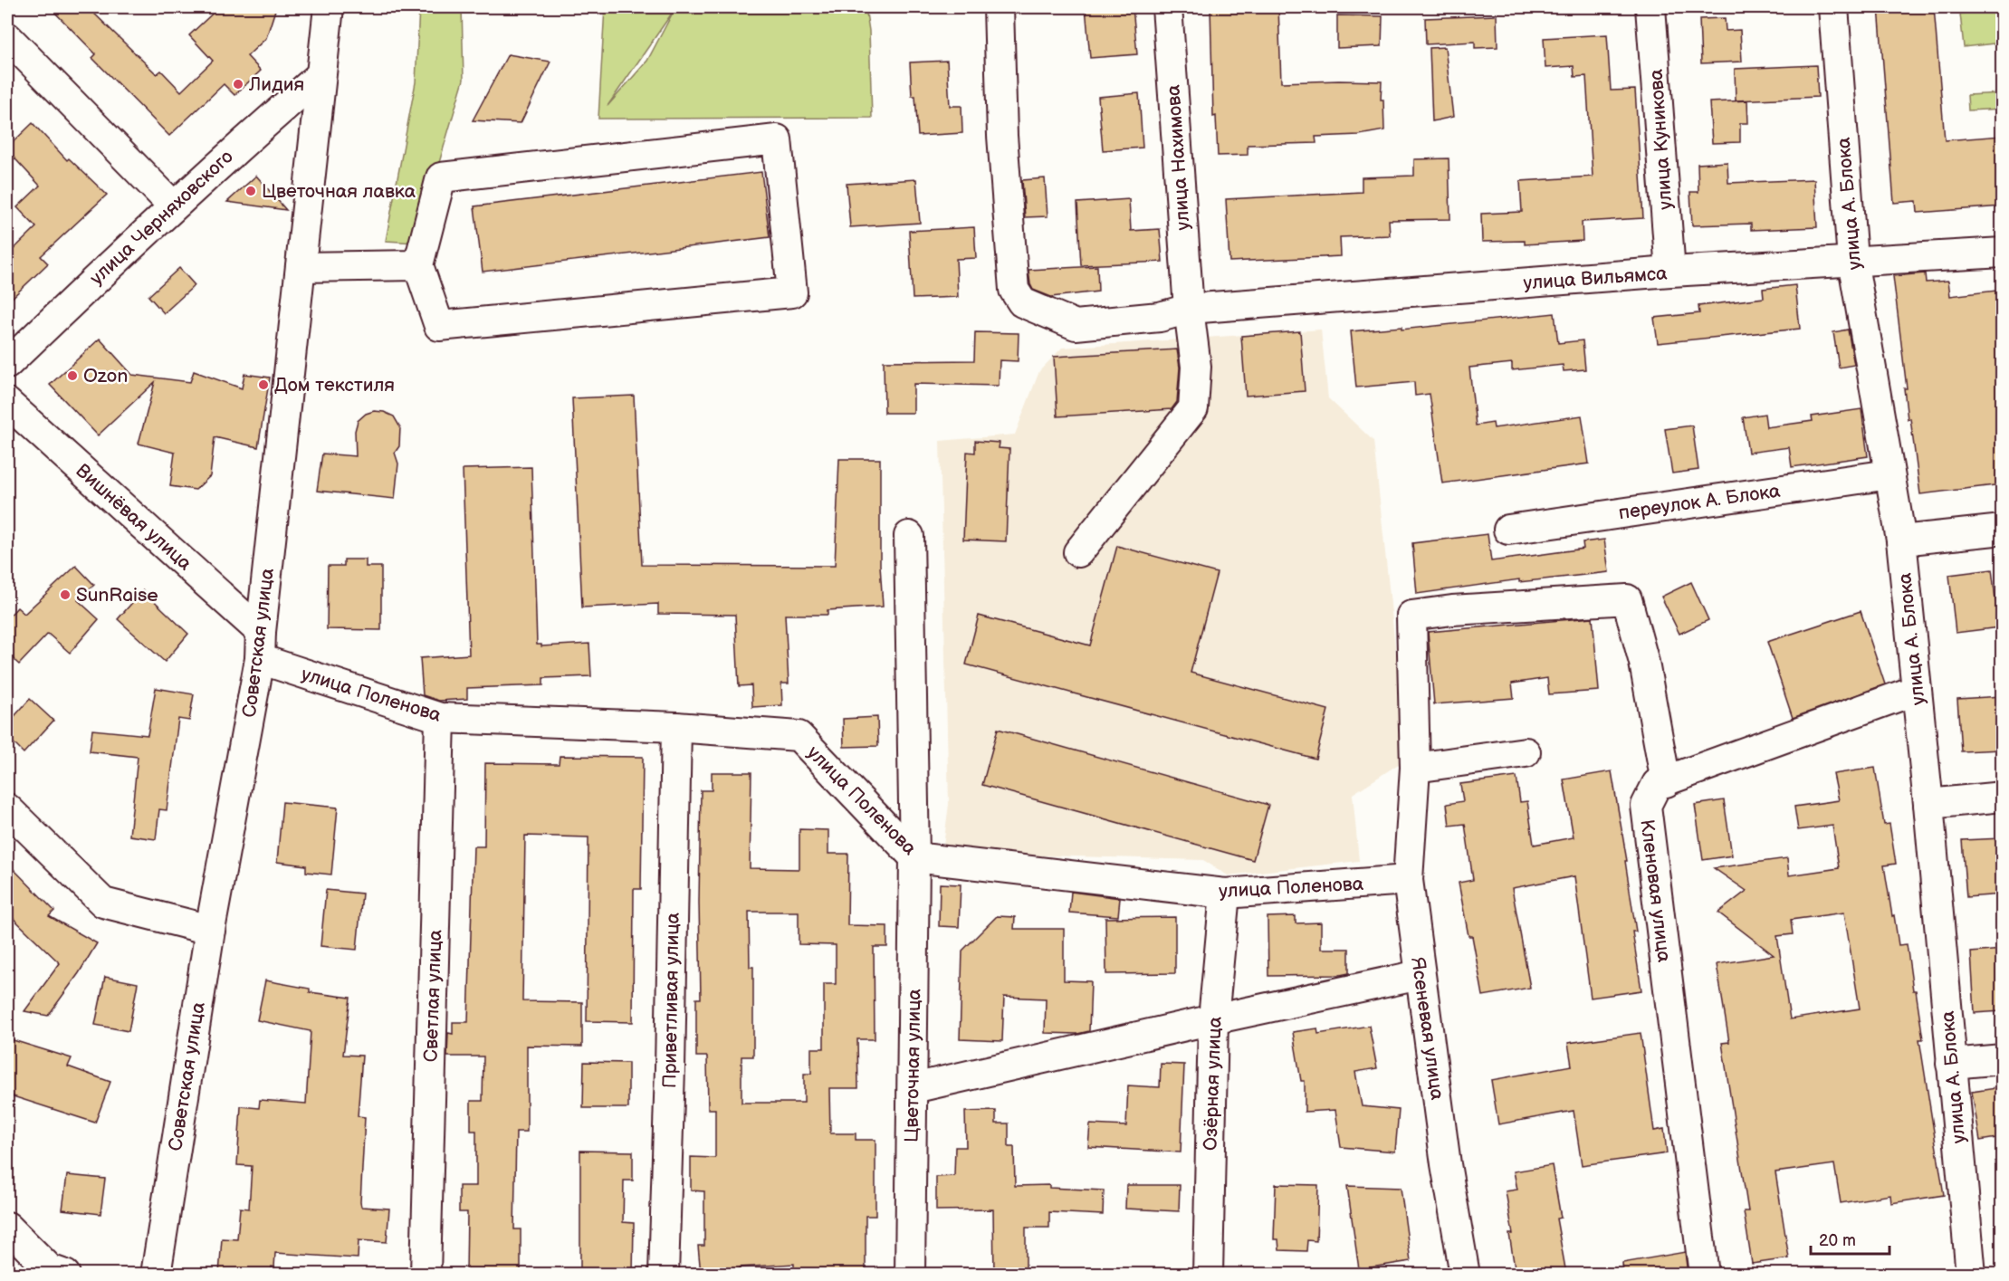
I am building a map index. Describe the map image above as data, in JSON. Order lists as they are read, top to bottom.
{
  "streets": {
    "street": [
      "улица Куникова",
      "улица Нахимова",
      "улица А. Блока",
      "улица Черняховского",
      "улица Вильямса",
      "переулок А. Блока",
      "Вишнёвая улица",
      "Советская улица",
      "улица Поленова",
      "Кленовая улица",
      "Светлая улица",
      "Приветливая улица",
      "Ясеневая улица",
      "Цветочная улица",
      "Озёрная улица"
    ]
  },
  "crossings": [
    ["улица Куникова", "улица Вильямса"],
    ["улица Нахимова", "улица Вильямса"],
    ["улица А. Блока", "улица Вильямса"],
    ["улица А. Блока", "переулок А. Блока"],
    ["улица А. Блока", "Кленовая улица"],
    ["улица Черняховского", "Советская улица"],
    ["Вишнёвая улица", "Советская улица"],
    ["Советская улица", "улица Поленова"],
    ["улица Поленова", "Светлая улица"],
    ["улица Поленова", "Приветливая улица"],
    ["улица Поленова", "Ясеневая улица"],
    ["улица Поленова", "Цветочная улица"],
    ["улица Поленова", "Озёрная улица"],
    ["Кленовая улица", "Ясеневая улица"]
  ],
  "places": [
    "Лидия",
    "Цветочная лавка",
    "Ozon",
    "Дом текстиля",
    "SunRaise"
  ],
  "scale_bar": "20 m"
}
